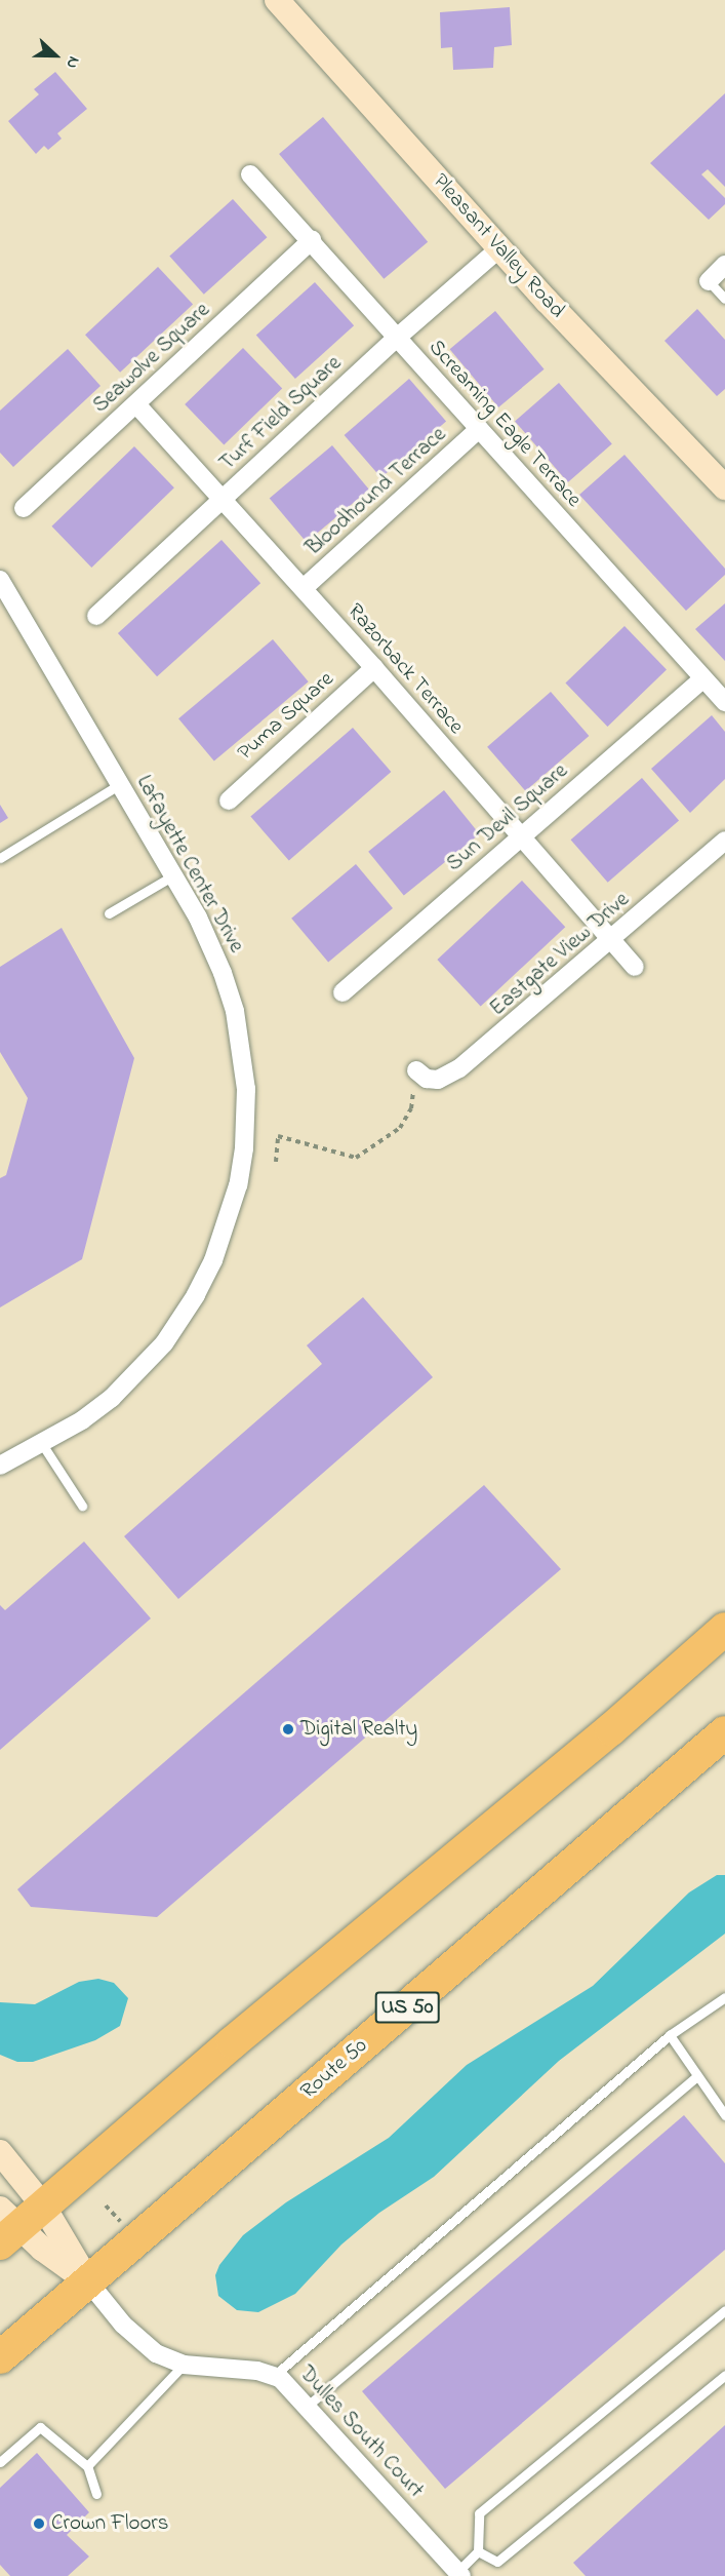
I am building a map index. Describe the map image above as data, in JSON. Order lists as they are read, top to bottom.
{
  "streets": {
    "highway": ["US 50", "Route 50"],
    "street": [
      "Pleasant Valley Road",
      "Seawolve Square",
      "Turf Field Square",
      "Screaming Eagle Terrace",
      "Bloodhound Terrace",
      "Razorback Terrace",
      "Puma Square",
      "Sun Devil Square",
      "Lafayette Center Drive",
      "Eastgate View Drive",
      "Dulles South Court"
    ]
  },
  "crossings": [
    ["Pleasant Valley Road", "Turf Field Square"],
    ["Seawolve Square", "Screaming Eagle Terrace"],
    ["Seawolve Square", "Razorback Terrace"],
    ["Turf Field Square", "Screaming Eagle Terrace"],
    ["Turf Field Square", "Razorback Terrace"],
    ["Screaming Eagle Terrace", "Bloodhound Terrace"],
    ["Screaming Eagle Terrace", "Sun Devil Square"],
    ["Bloodhound Terrace", "Razorback Terrace"],
    ["Razorback Terrace", "Puma Square"],
    ["Razorback Terrace", "Sun Devil Square"],
    ["Razorback Terrace", "Eastgate View Drive"],
    ["Route 50", "Dulles South Court"]
  ],
  "places": ["Digital Realty", "Crown Floors"],
  "north": "right"
}
